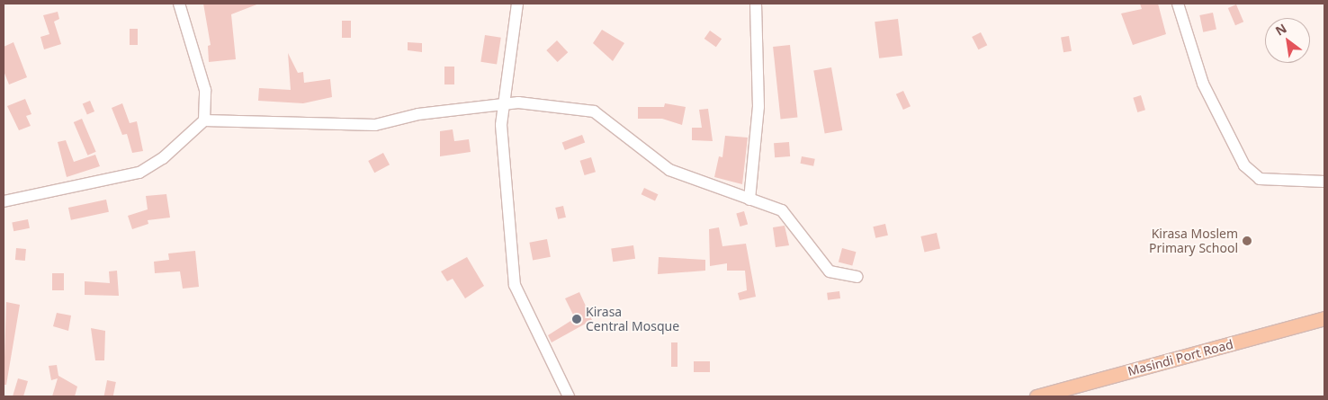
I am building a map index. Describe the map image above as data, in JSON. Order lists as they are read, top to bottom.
{
  "streets": {
    "main road": ["Masindi Port Road"]
  },
  "places": ["Kirasa Moslem Primary School", "Kirasa Central Mosque"],
  "north": "top left"
}
